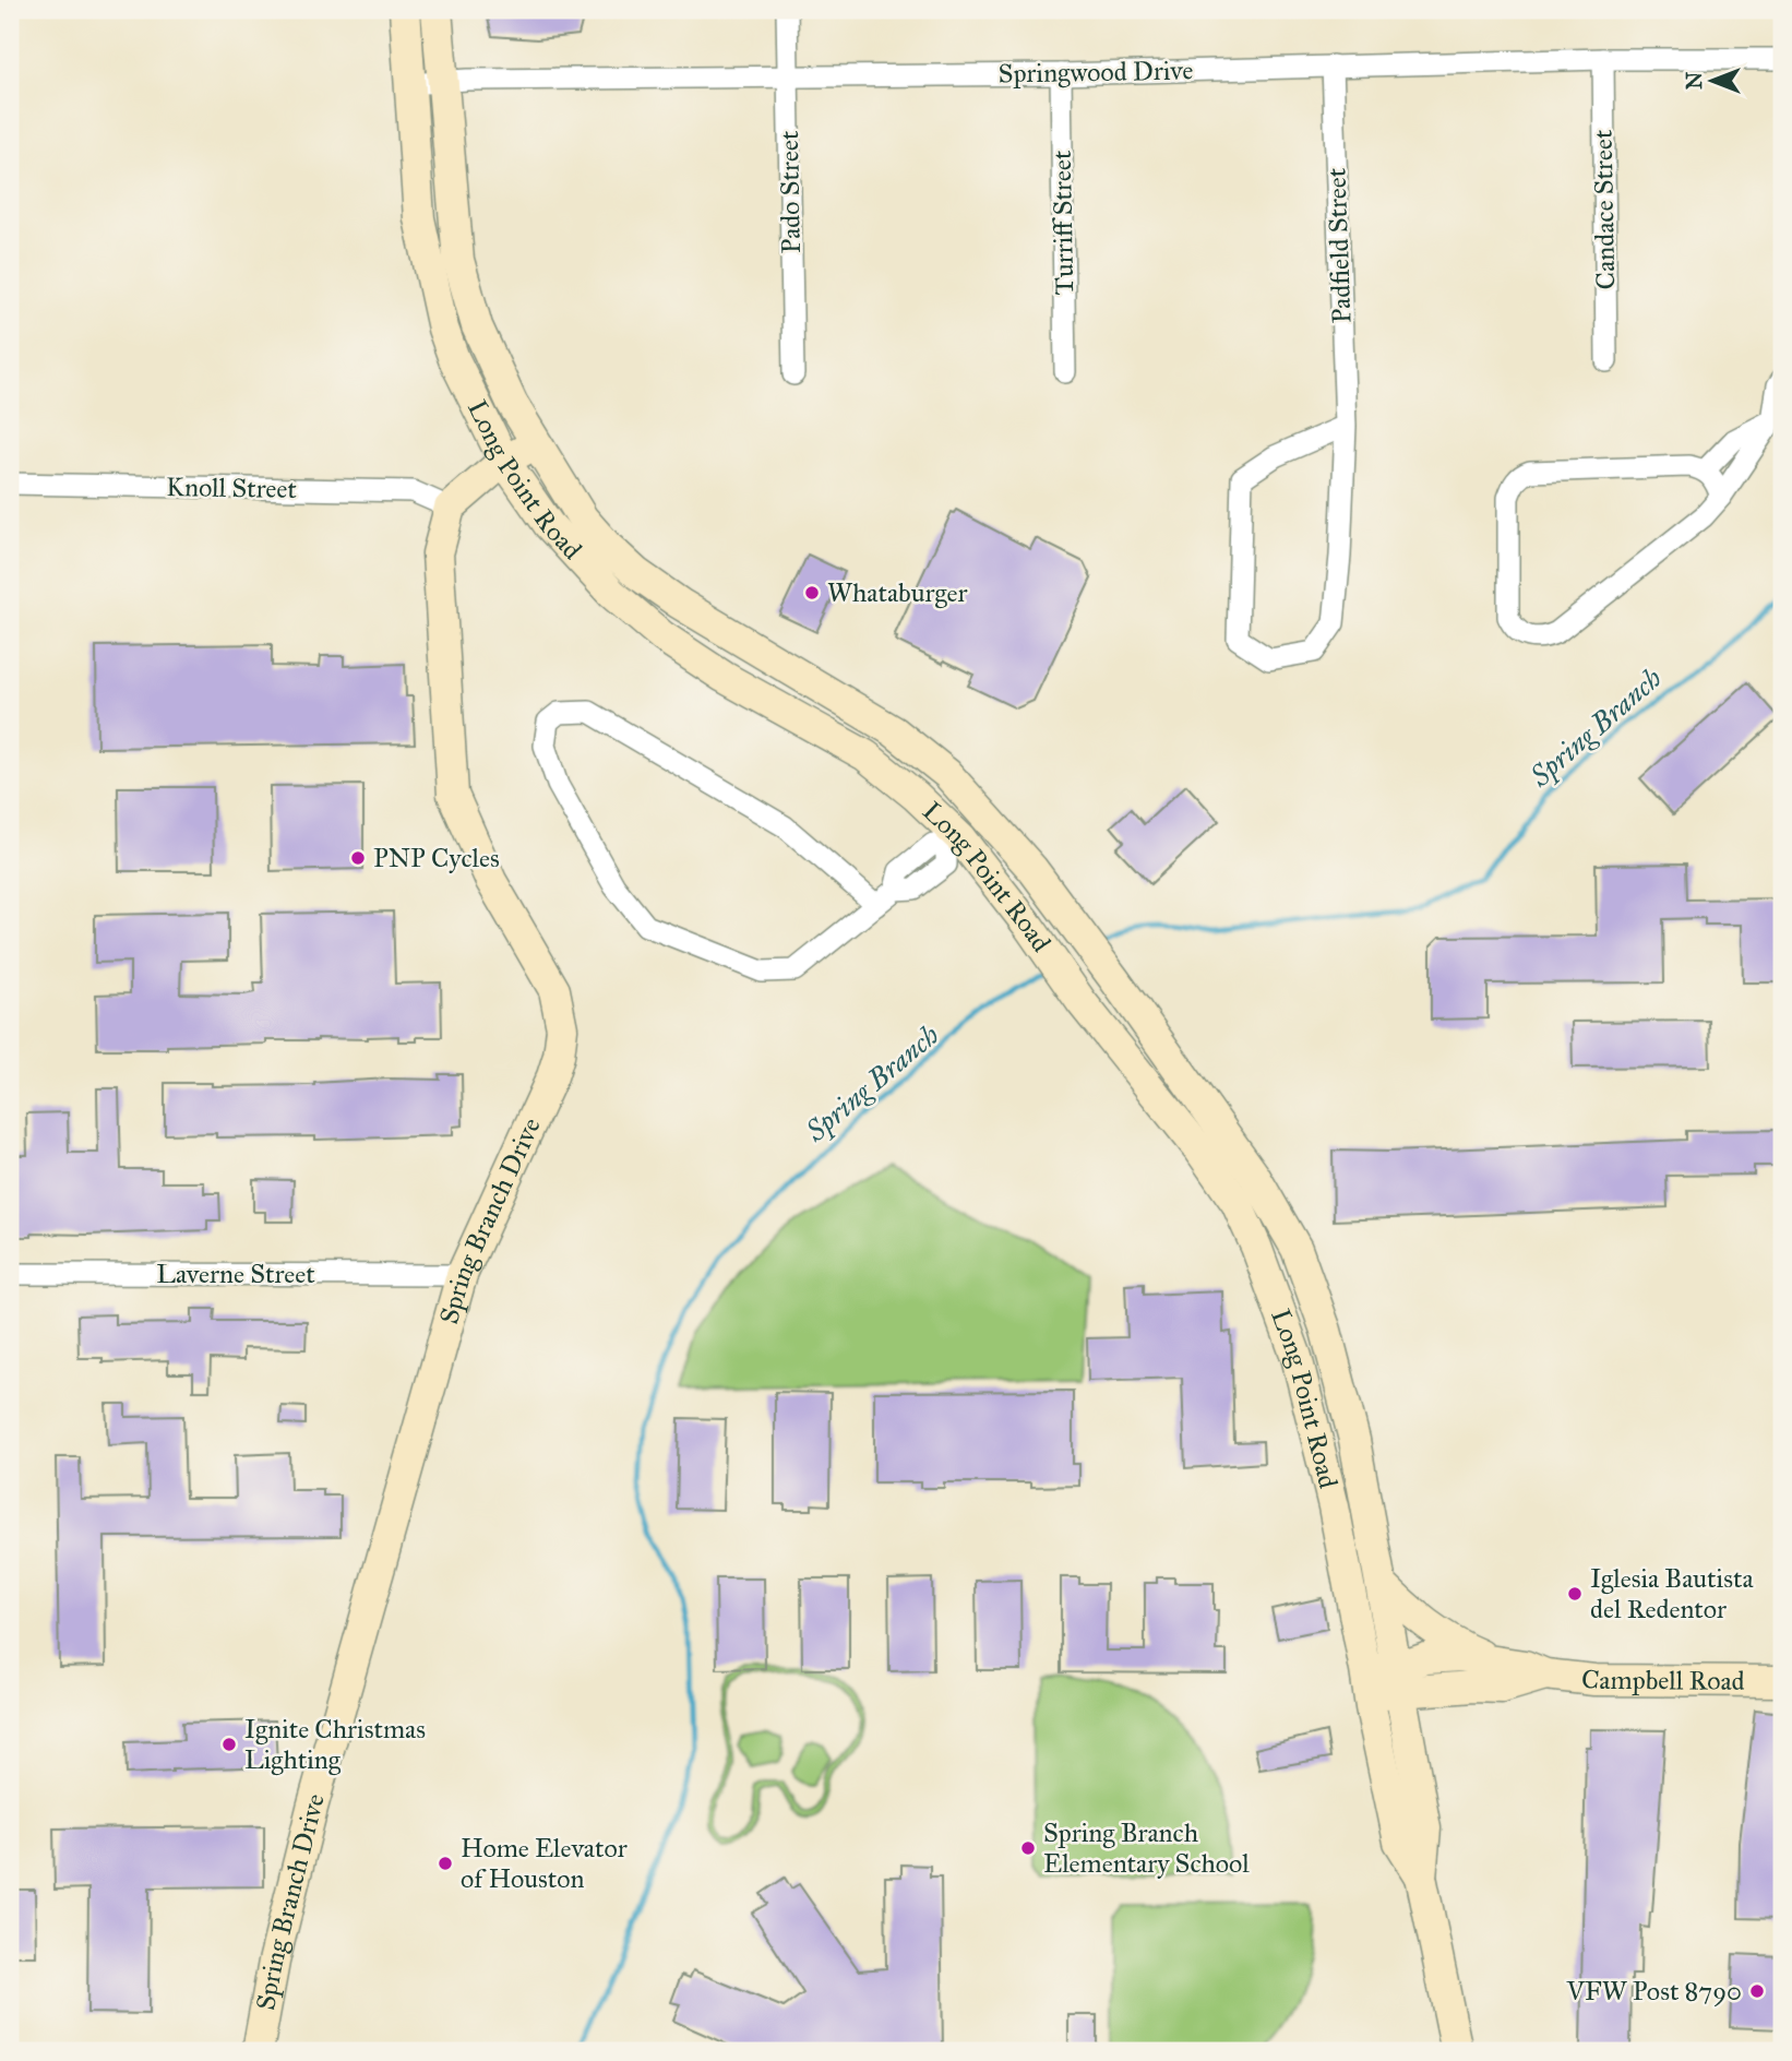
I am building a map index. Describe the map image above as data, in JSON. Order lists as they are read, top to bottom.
{
  "streets": {
    "main road": ["Long Point Road", "Spring Branch Drive", "Campbell Road"],
    "street": [
      "Springwood Drive",
      "Pado Street",
      "Candace Street",
      "Turriff Street",
      "Padfield Street",
      "Knoll Street",
      "Laverne Street"
    ]
  },
  "crossings": [
    ["Springwood Drive", "Pado Street"],
    ["Springwood Drive", "Candace Street"],
    ["Springwood Drive", "Turriff Street"],
    ["Springwood Drive", "Padfield Street"],
    ["Springwood Drive", "Long Point Road"],
    ["Long Point Road", "Campbell Road"],
    ["Knoll Street", "Spring Branch Drive"],
    ["Spring Branch Drive", "Laverne Street"]
  ],
  "water": ["Spring Branch"],
  "places": [
    "Whataburger",
    "PNP Cycles",
    "Iglesia Bautista del Redentor",
    "Ignite Christmas Lighting",
    "Spring Branch Elementary School",
    "Home Elevator of Houston",
    "VFW Post 8790"
  ],
  "north": "left"
}
